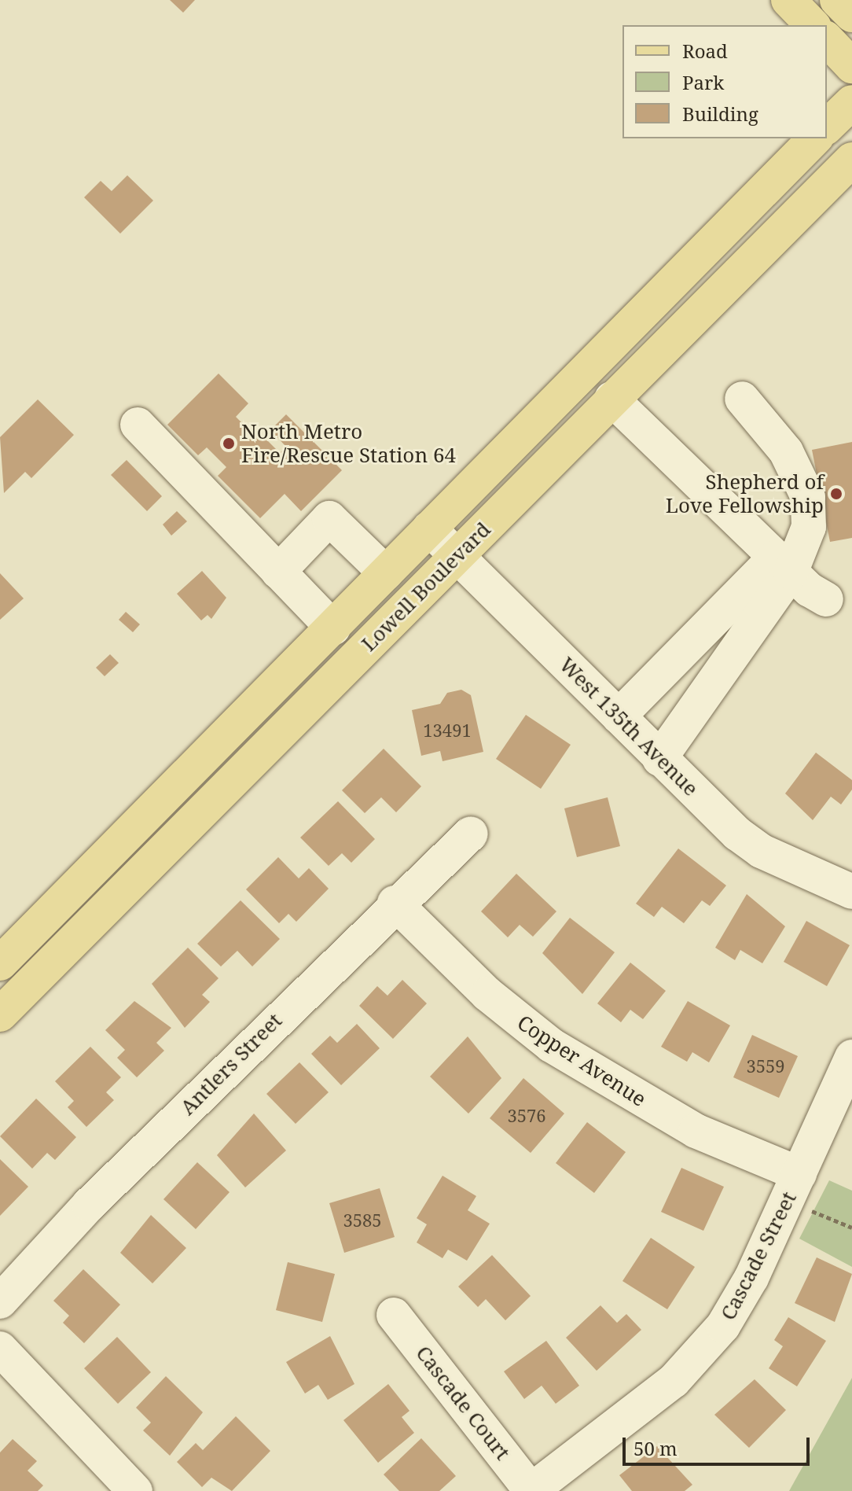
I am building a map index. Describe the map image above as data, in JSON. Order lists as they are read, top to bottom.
{
  "streets": {
    "main road": ["Lowell Boulevard"],
    "street": [
      "West 135th Avenue",
      "Copper Avenue",
      "Antlers Street",
      "Cascade Street",
      "Cascade Court"
    ]
  },
  "crossings": [
    ["Lowell Boulevard", "West 135th Avenue"],
    ["Copper Avenue", "Antlers Street"],
    ["Copper Avenue", "Cascade Street"],
    ["Cascade Street", "Cascade Court"]
  ],
  "places": ["North Metro Fire/Rescue Station 64", "Shepherd of Love Fellowship"],
  "house_numbers": [
    "13491",
    "3559",
    "3576",
    "3585"
  ],
  "legend": ["Road", "Park", "Building"],
  "scale_bar": "50 m"
}
